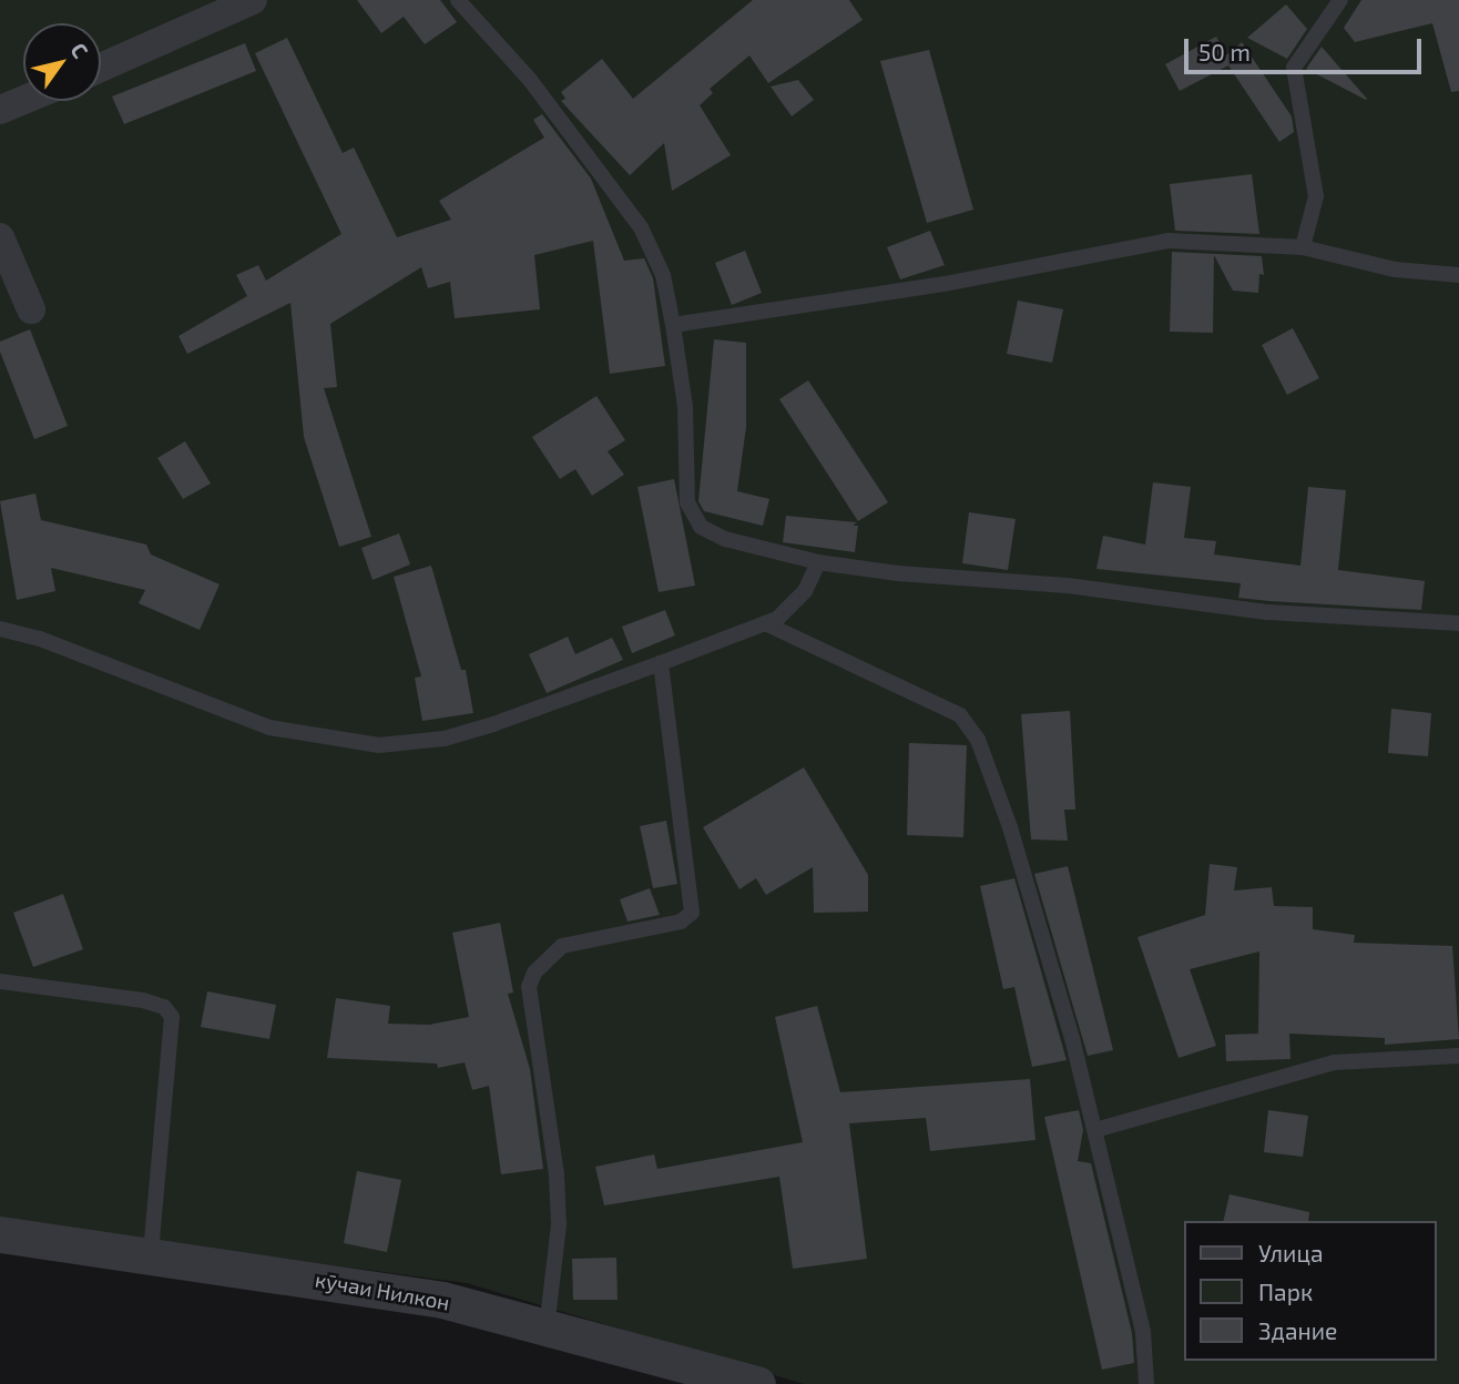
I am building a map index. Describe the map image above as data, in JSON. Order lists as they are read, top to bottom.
{
  "streets": {
    "street": ["кӯчаи Нилкон"]
  },
  "legend": ["Улица", "Парк", "Здание"],
  "scale_bar": "50 m",
  "north": "top right"
}
